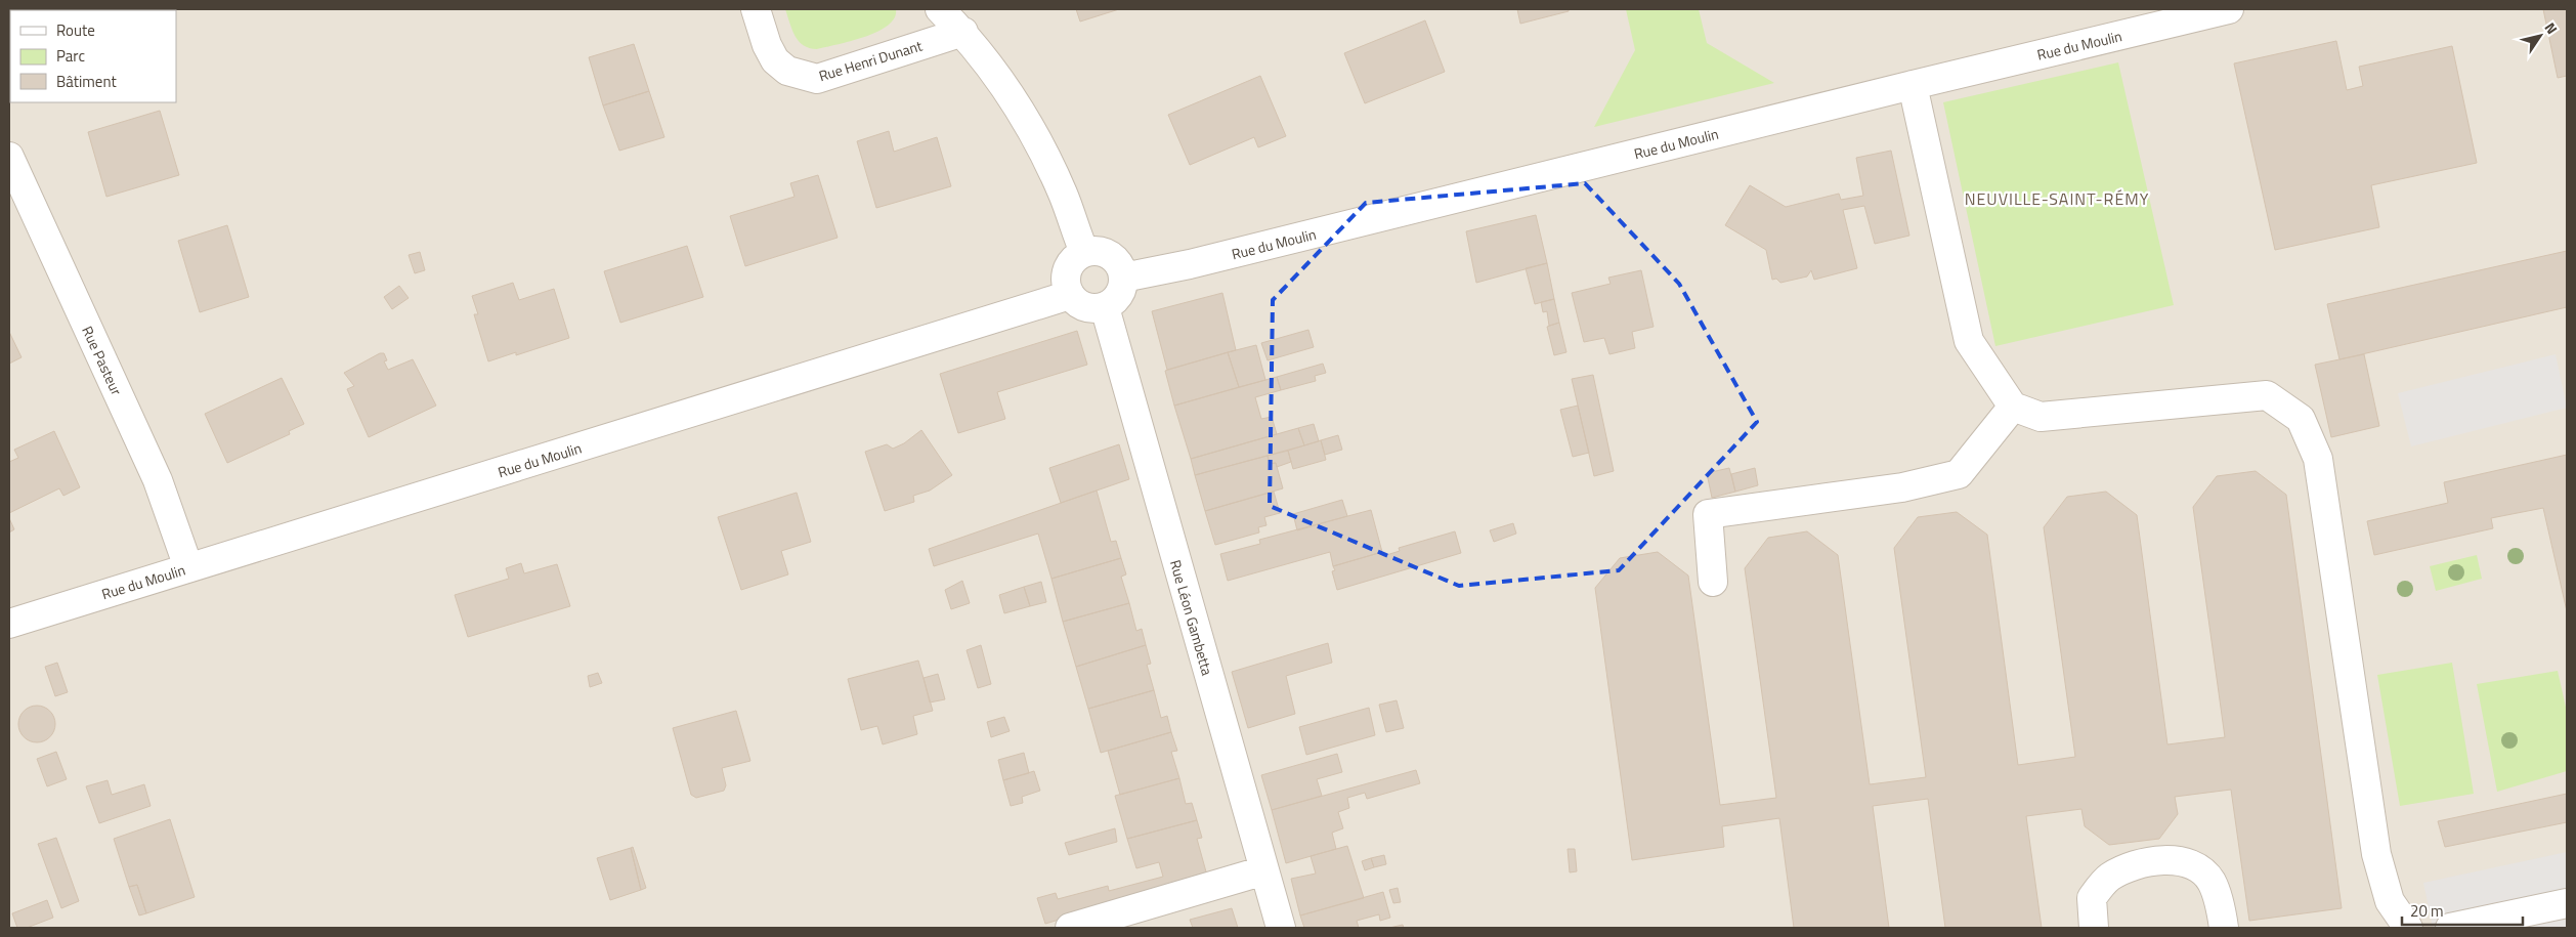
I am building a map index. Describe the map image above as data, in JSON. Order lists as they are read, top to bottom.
{
  "streets": {
    "street": [
      "Rue du Moulin",
      "Rue Henri Dunant",
      "Rue Pasteur",
      "Rue Léon Gambetta"
    ]
  },
  "crossings": [
    ["Rue du Moulin", "Rue Pasteur"],
    ["Rue du Moulin", "Rue Léon Gambetta"]
  ],
  "districts": ["NEUVILLE-SAINT-RÉMY"],
  "legend": ["Route", "Parc", "Bâtiment"],
  "scale_bar": "20 m",
  "north": "top right"
}
